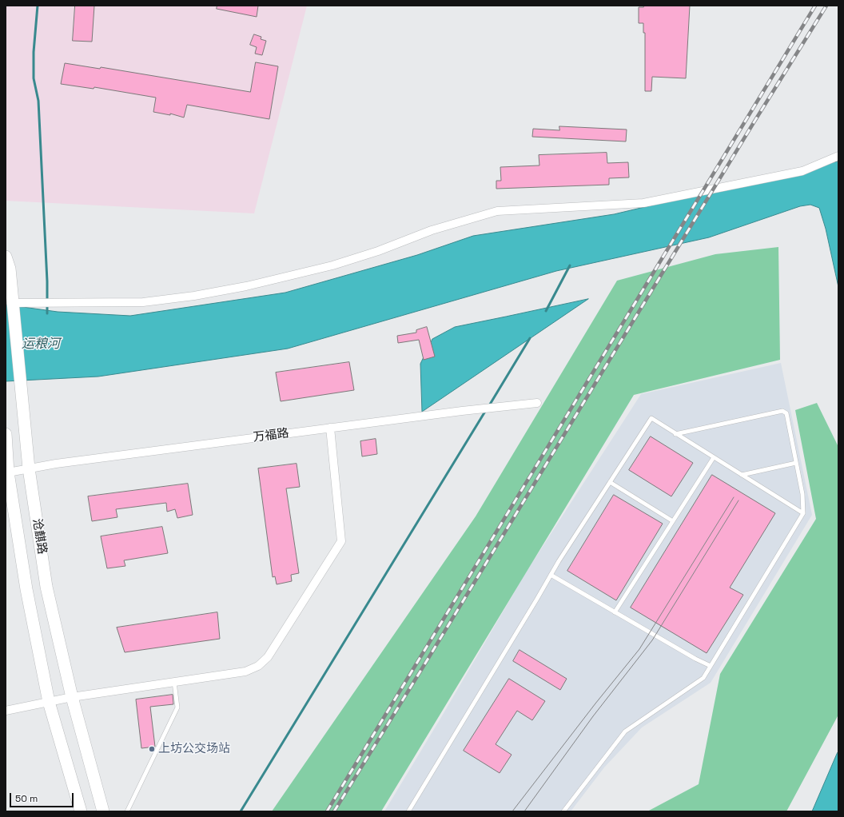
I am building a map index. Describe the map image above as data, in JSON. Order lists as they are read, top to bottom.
{
  "streets": {
    "main road": ["沧麒路"],
    "street": ["万福路"]
  },
  "crossings": [
    ["万福路", "沧麒路"]
  ],
  "water": ["运粮河"],
  "places": ["上坊公交场站"],
  "scale_bar": "50 m"
}
